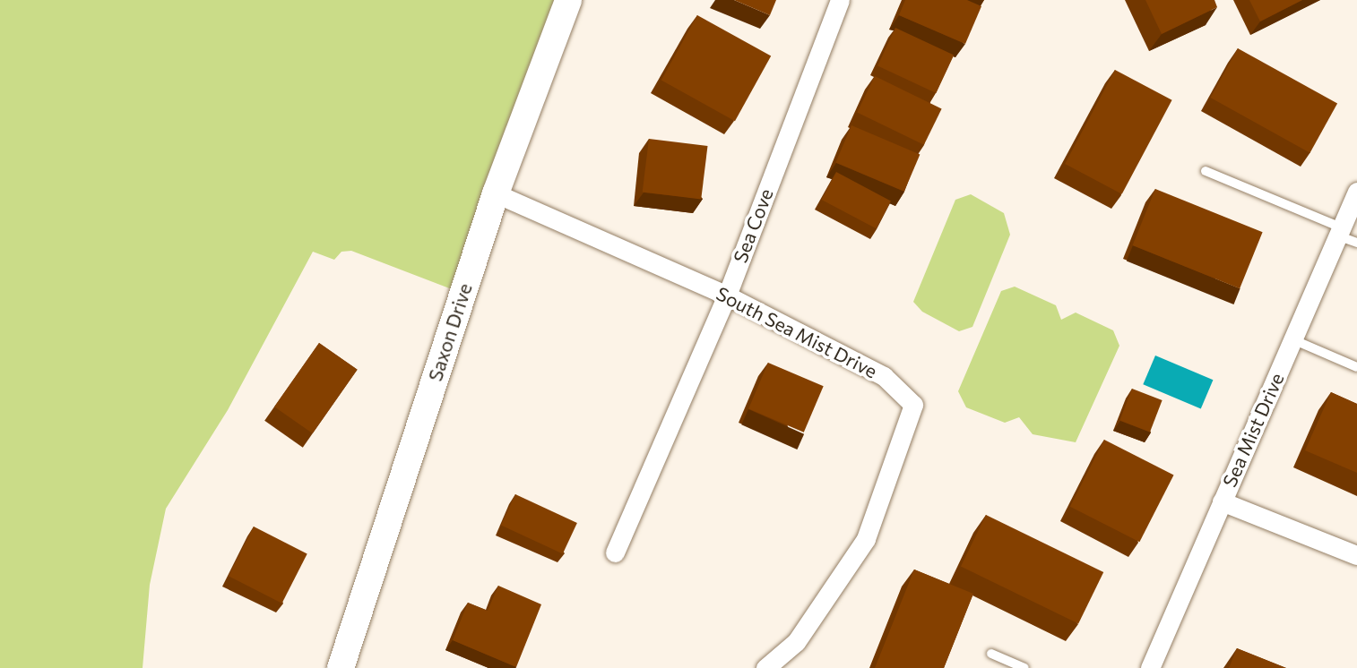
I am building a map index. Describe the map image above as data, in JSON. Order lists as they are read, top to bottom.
{
  "streets": {
    "street": [
      "Sea Cove",
      "Saxon Drive",
      "South Sea Mist Drive",
      "Sea Mist Drive"
    ]
  },
  "crossings": [
    ["Sea Cove", "South Sea Mist Drive"],
    ["Saxon Drive", "South Sea Mist Drive"]
  ]
}
